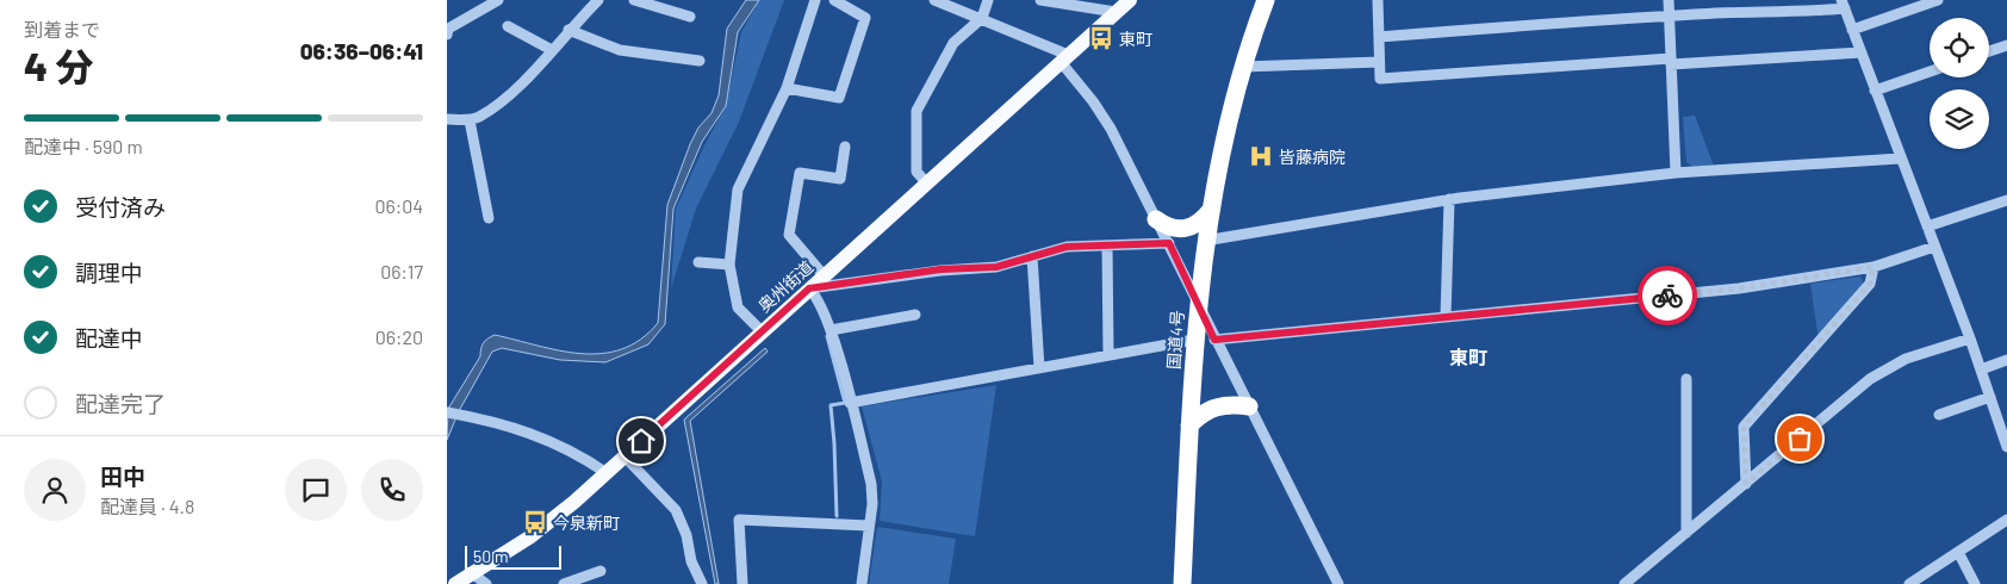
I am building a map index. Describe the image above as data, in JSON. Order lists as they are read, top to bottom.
{
  "streets": {
    "highway": ["国道4号"],
    "main road": ["奥州街道"]
  },
  "districts": ["東町"],
  "places": {
    "bus stop": ["東町", "今泉新町"],
    "hospital": ["皆藤病院"]
  },
  "scale_bar": "50 m",
  "page": {
    "heading": ["4 分", "到着まで", "06:36–06:41"],
    "panel": ["田中", "配達員 · 4.8"],
    "bar": "配達中 · 590 m",
    "list": [
      ["受付済み", "06:04"],
      ["調理中", "06:17"],
      ["配達中", "06:20"],
      "配達完了"
    ],
    "scale": "50 m"
  }
}
